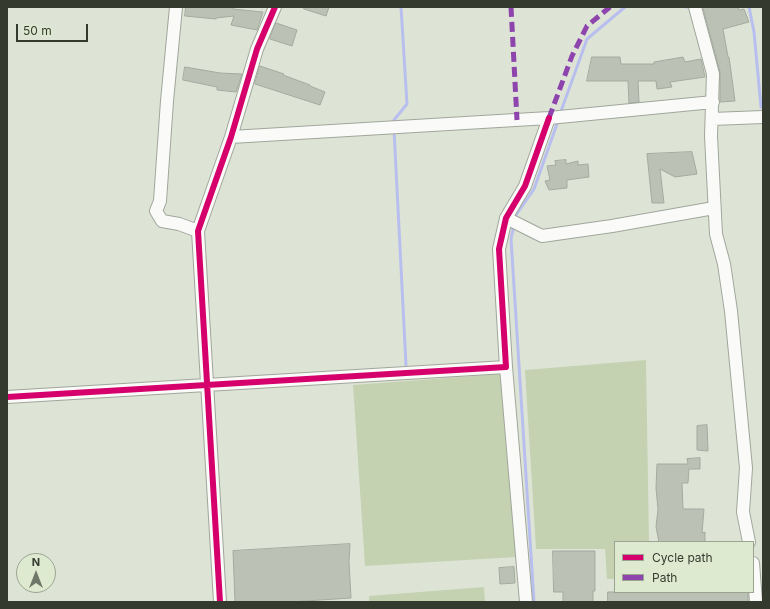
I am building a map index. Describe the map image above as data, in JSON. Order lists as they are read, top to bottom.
{
  "legend": ["Cycle path", "Path"],
  "scale_bar": "50 m",
  "north": "top"
}
